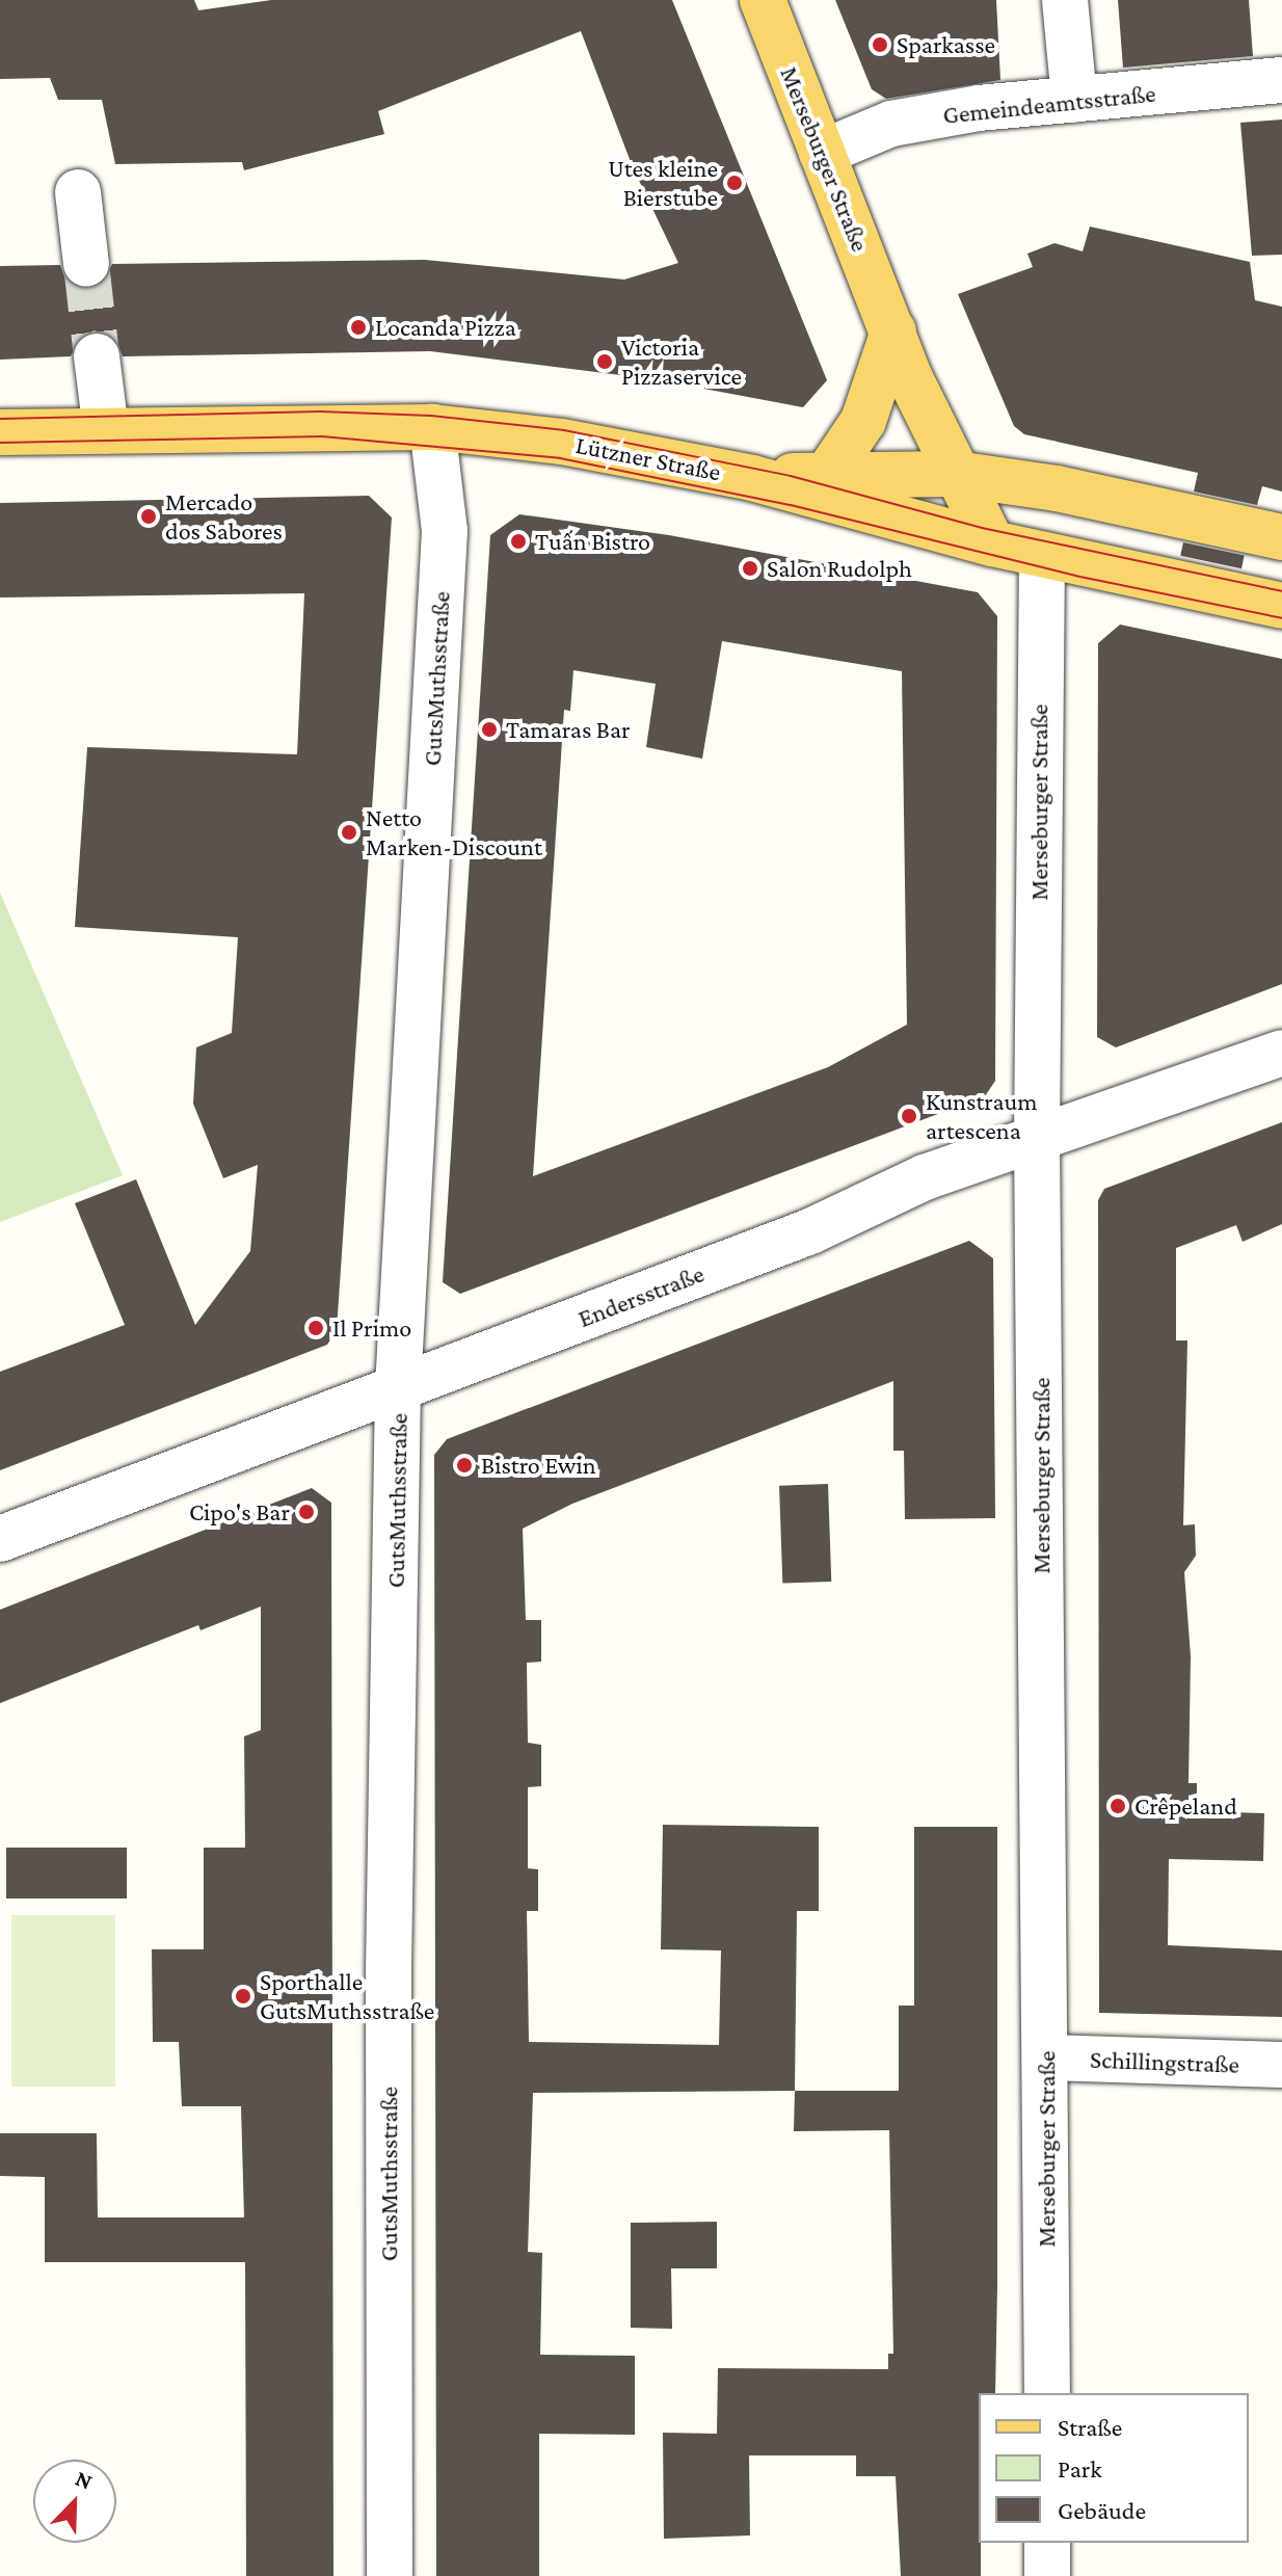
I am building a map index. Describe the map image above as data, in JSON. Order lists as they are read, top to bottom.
{
  "streets": {
    "main road": ["Merseburger Straße", "Lützner Straße"],
    "street": [
      "Gemeindeamtsstraße",
      "GutsMuthsstraße",
      "Endersstraße",
      "Schillingstraße"
    ]
  },
  "crossings": [
    ["Gemeindeamtsstraße", "Merseburger Straße"],
    ["Merseburger Straße", "Lützner Straße"],
    ["Merseburger Straße", "Endersstraße"],
    ["Merseburger Straße", "Schillingstraße"],
    ["Lützner Straße", "GutsMuthsstraße"],
    ["GutsMuthsstraße", "Endersstraße"]
  ],
  "places": [
    "Sparkasse",
    "Utes kleine Bierstube",
    "Locanda Pizza",
    "Victoria Pizzaservice",
    "Mercado dos Sabores",
    "Tuấn Bistro",
    "Salon Rudolph",
    "Tamaras Bar",
    "Netto Marken-Discount",
    "Kunstraum artescena",
    "Il Primo",
    "Bistro Ewin",
    "Cipo's Bar",
    "Crêpeland",
    "Sporthalle GutsMuthsstraße"
  ],
  "legend": ["Straße", "Park", "Gebäude"],
  "north": "top right"
}
